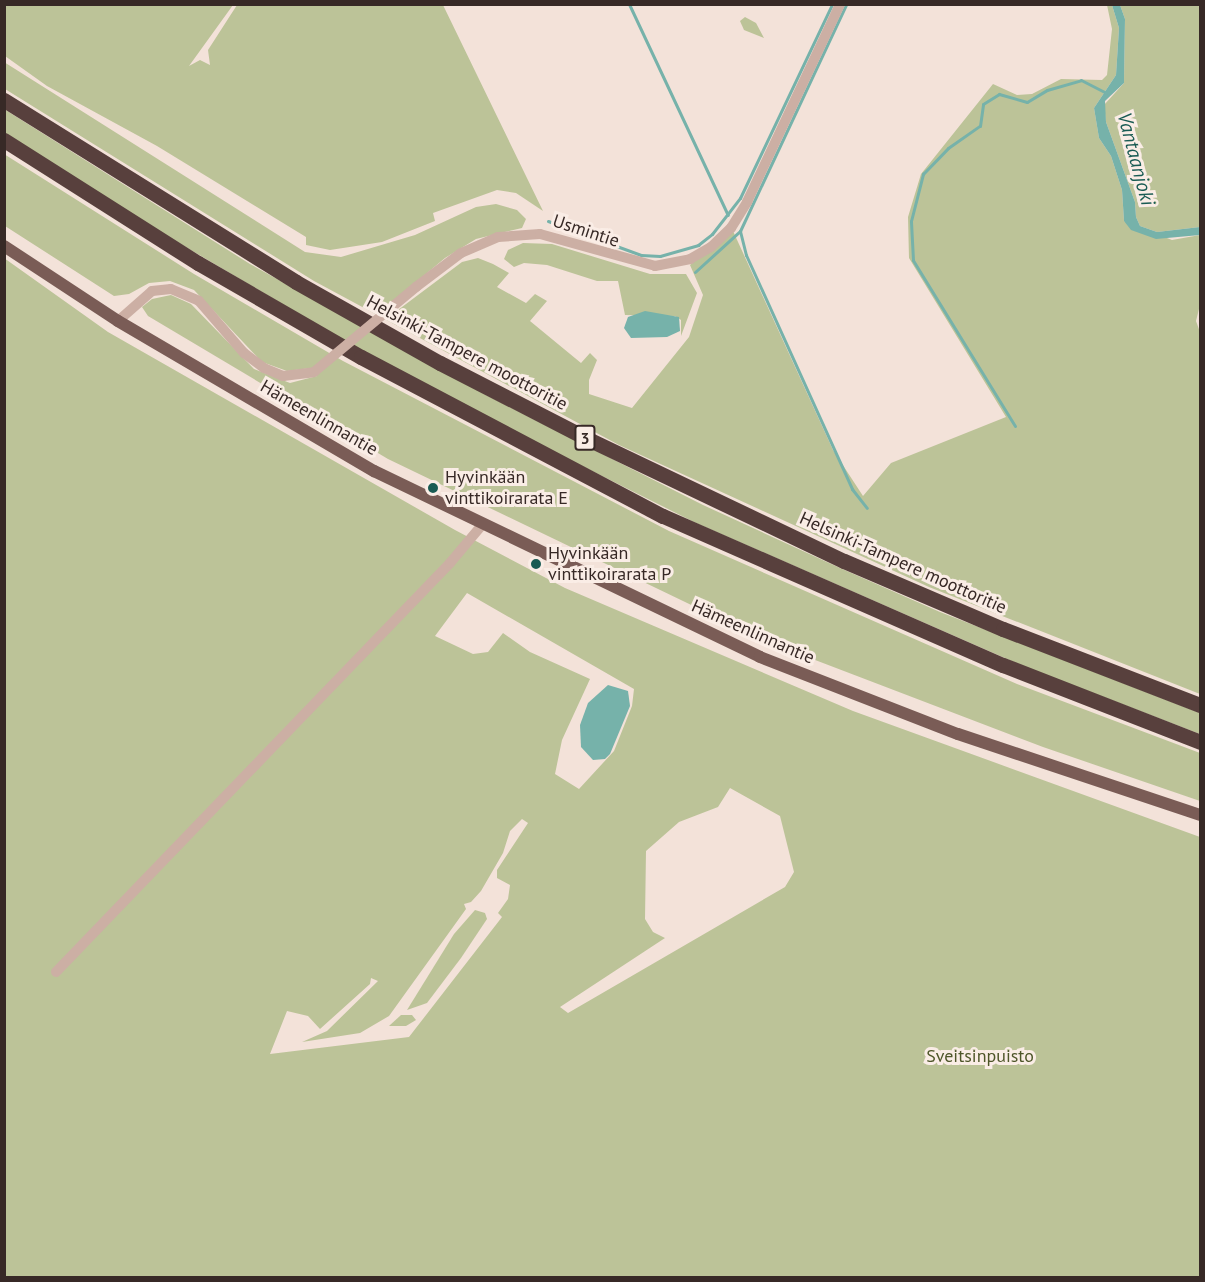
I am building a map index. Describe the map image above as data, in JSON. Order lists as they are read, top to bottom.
{
  "streets": {
    "highway": ["Helsinki-Tampere moottoritie", "3"],
    "main road": ["Hämeenlinnantie"],
    "street": ["Usmintie"]
  },
  "crossings": [
    ["Usmintie", "Hämeenlinnantie"]
  ],
  "water": ["Vantaanjoki"],
  "parks": ["Sveitsinpuisto"],
  "places": ["Hyvinkään vinttikoirarata E", "Hyvinkään vinttikoirarata P"]
}
